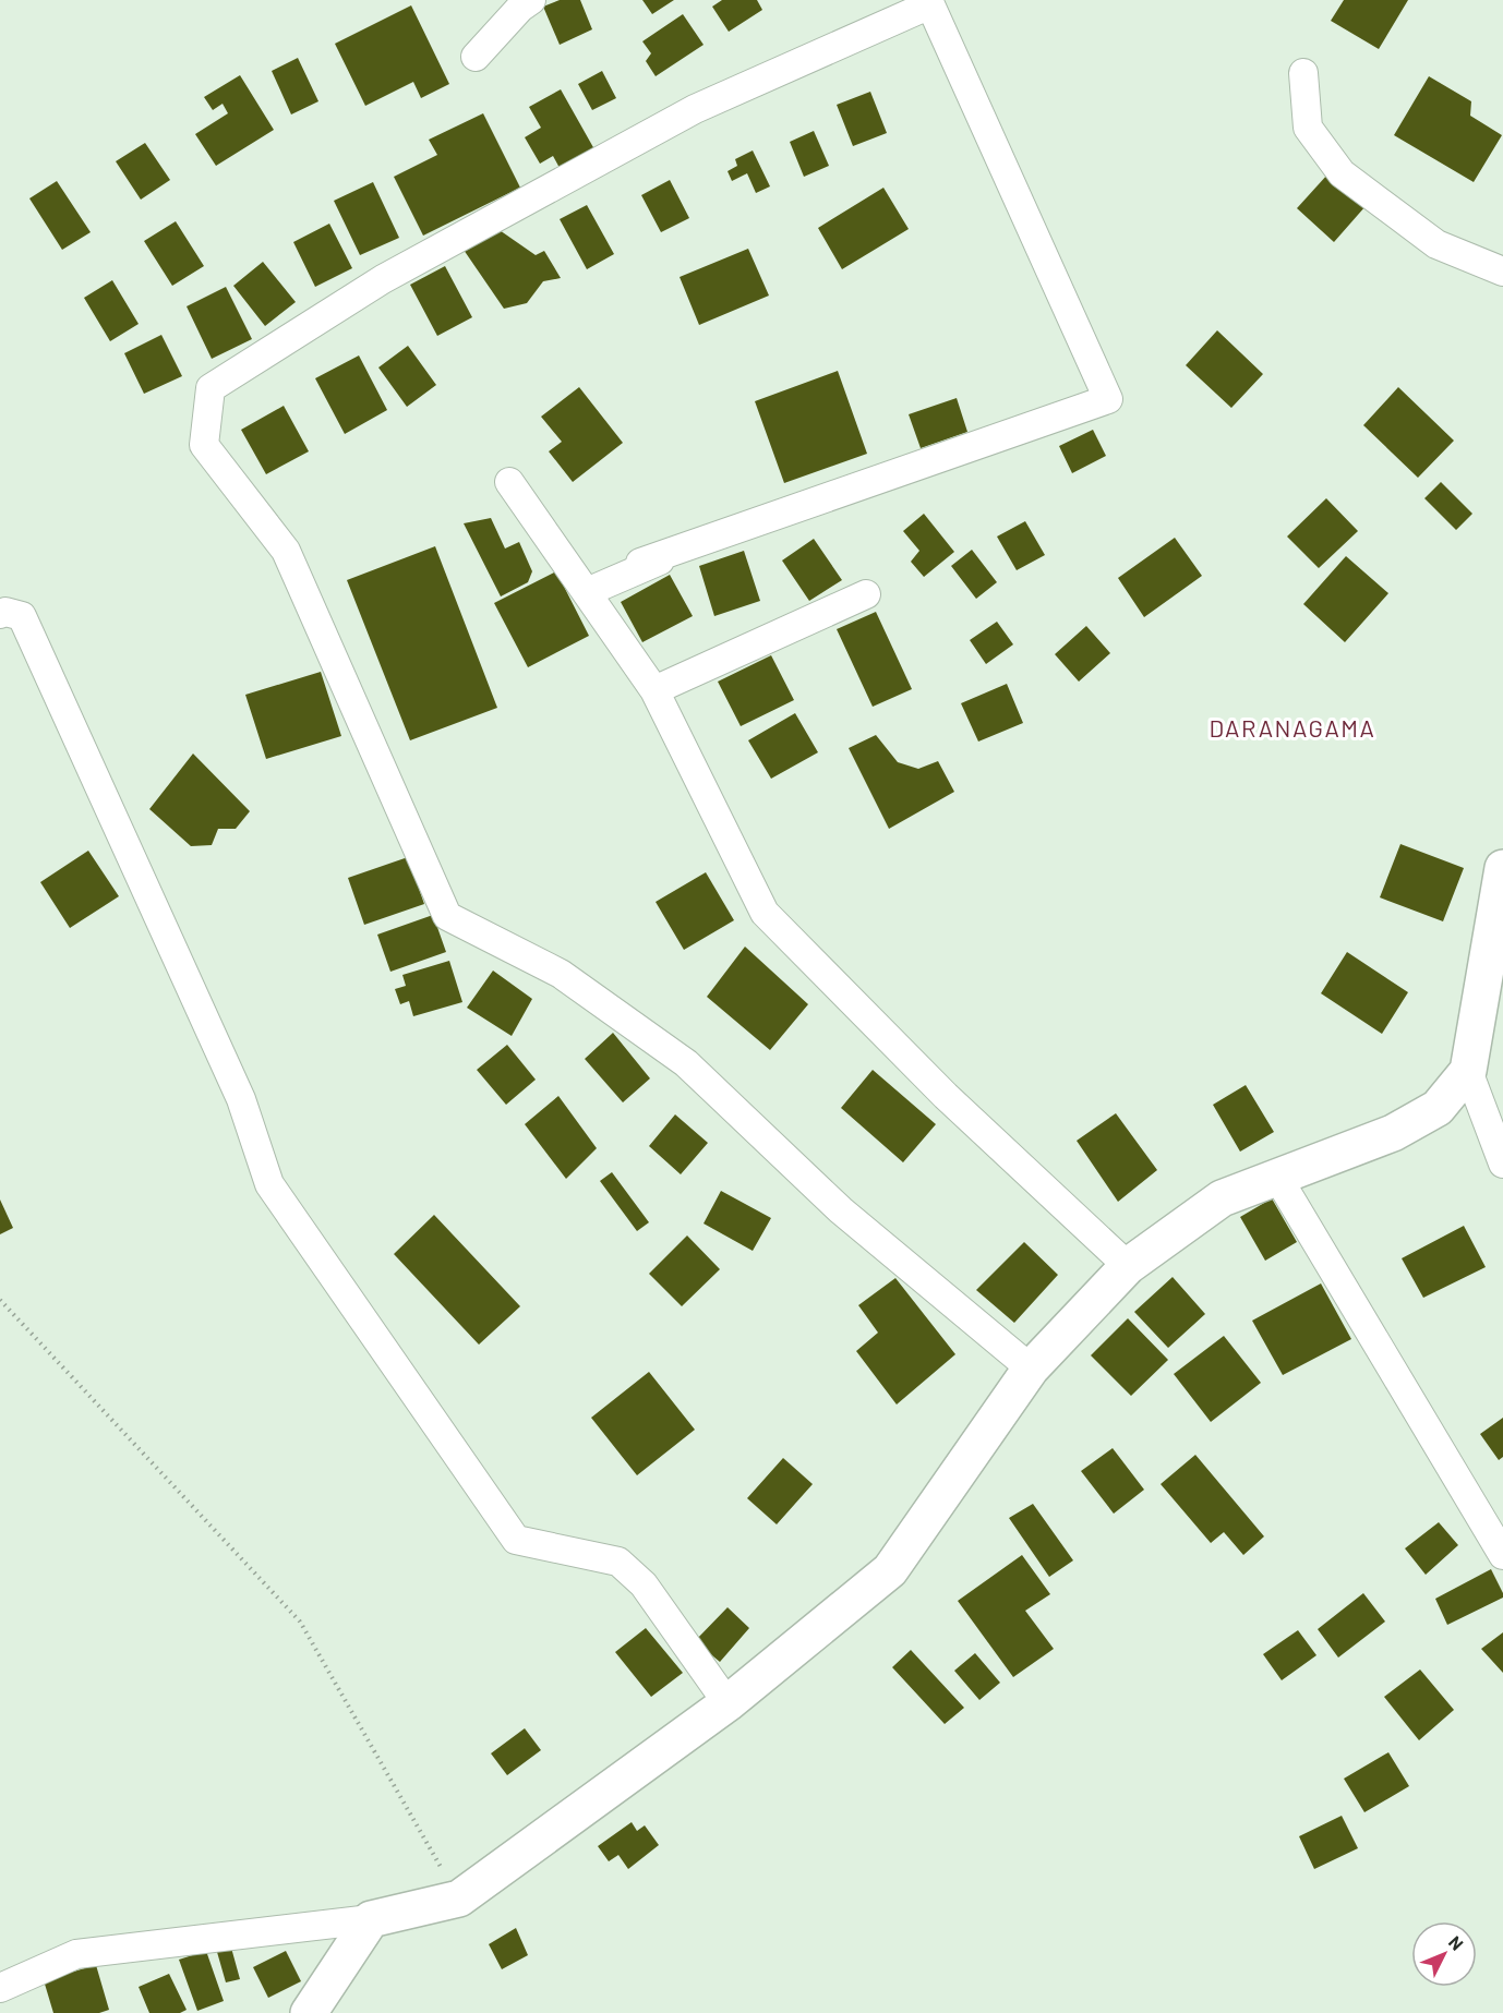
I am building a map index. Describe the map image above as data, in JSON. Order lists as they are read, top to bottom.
{
  "districts": ["DARANAGAMA"],
  "north": "top right"
}
